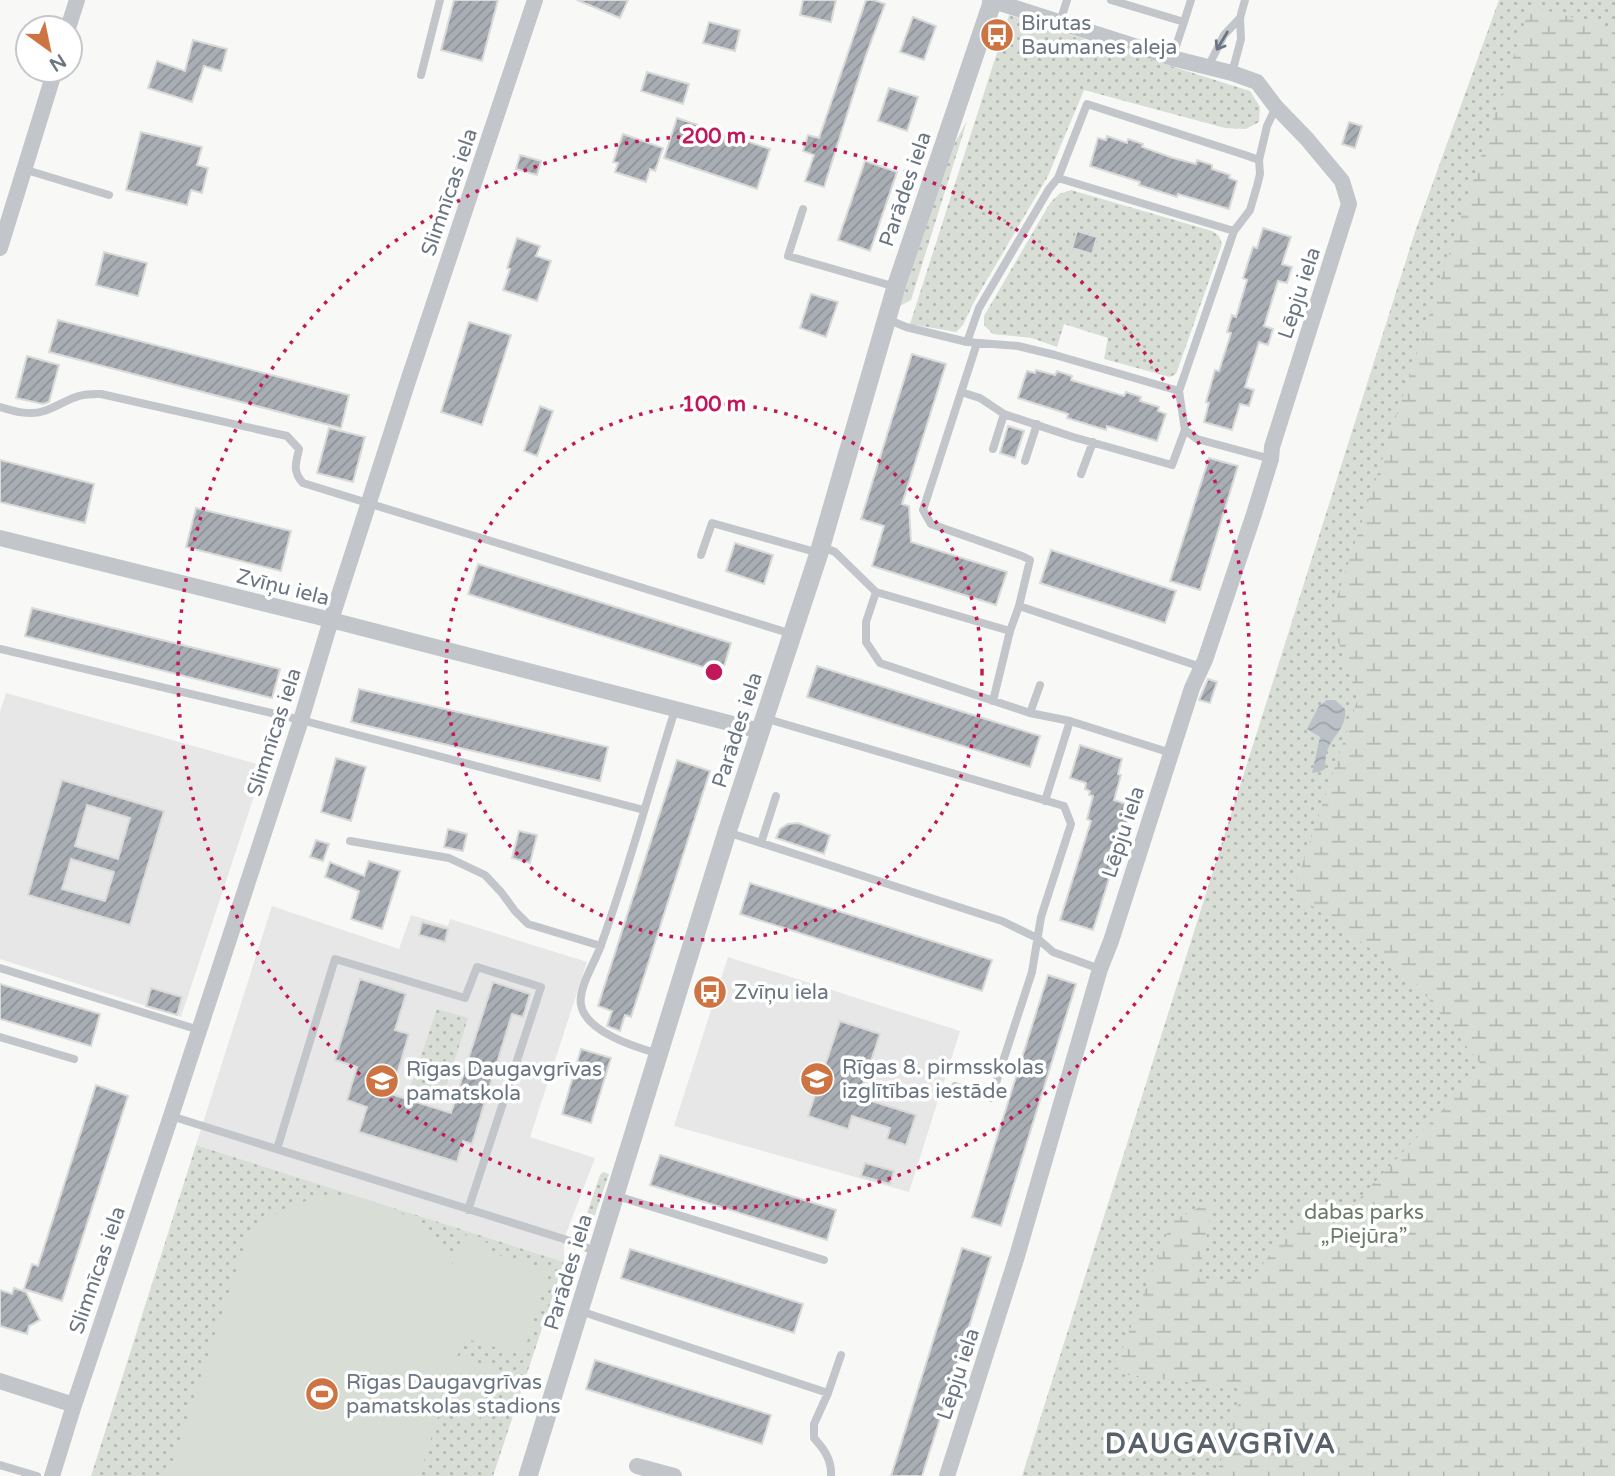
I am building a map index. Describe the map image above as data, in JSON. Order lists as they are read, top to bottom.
{
  "streets": {
    "street": [
      "Parādes iela",
      "Slimnīcas iela",
      "Lēpju iela",
      "Zvīņu iela"
    ]
  },
  "crossings": [
    ["Parādes iela", "Zvīņu iela"],
    ["Slimnīcas iela", "Zvīņu iela"]
  ],
  "districts": ["DAUGAVGRĪVA"],
  "parks": ["dabas parks „Piejūra”"],
  "places": {
    "bus stop": ["Birutas Baumanes aleja", "Zvīņu iela"],
    "school or university": ["Rīgas 8. pirmsskolas izglītības iestāde", "Rīgas Daugavgrīvas pamatskola"],
    "sports": ["Rīgas Daugavgrīvas pamatskolas stadions"]
  },
  "north": "bottom right",
  "rings": ["200 m", "100 m"]
}
